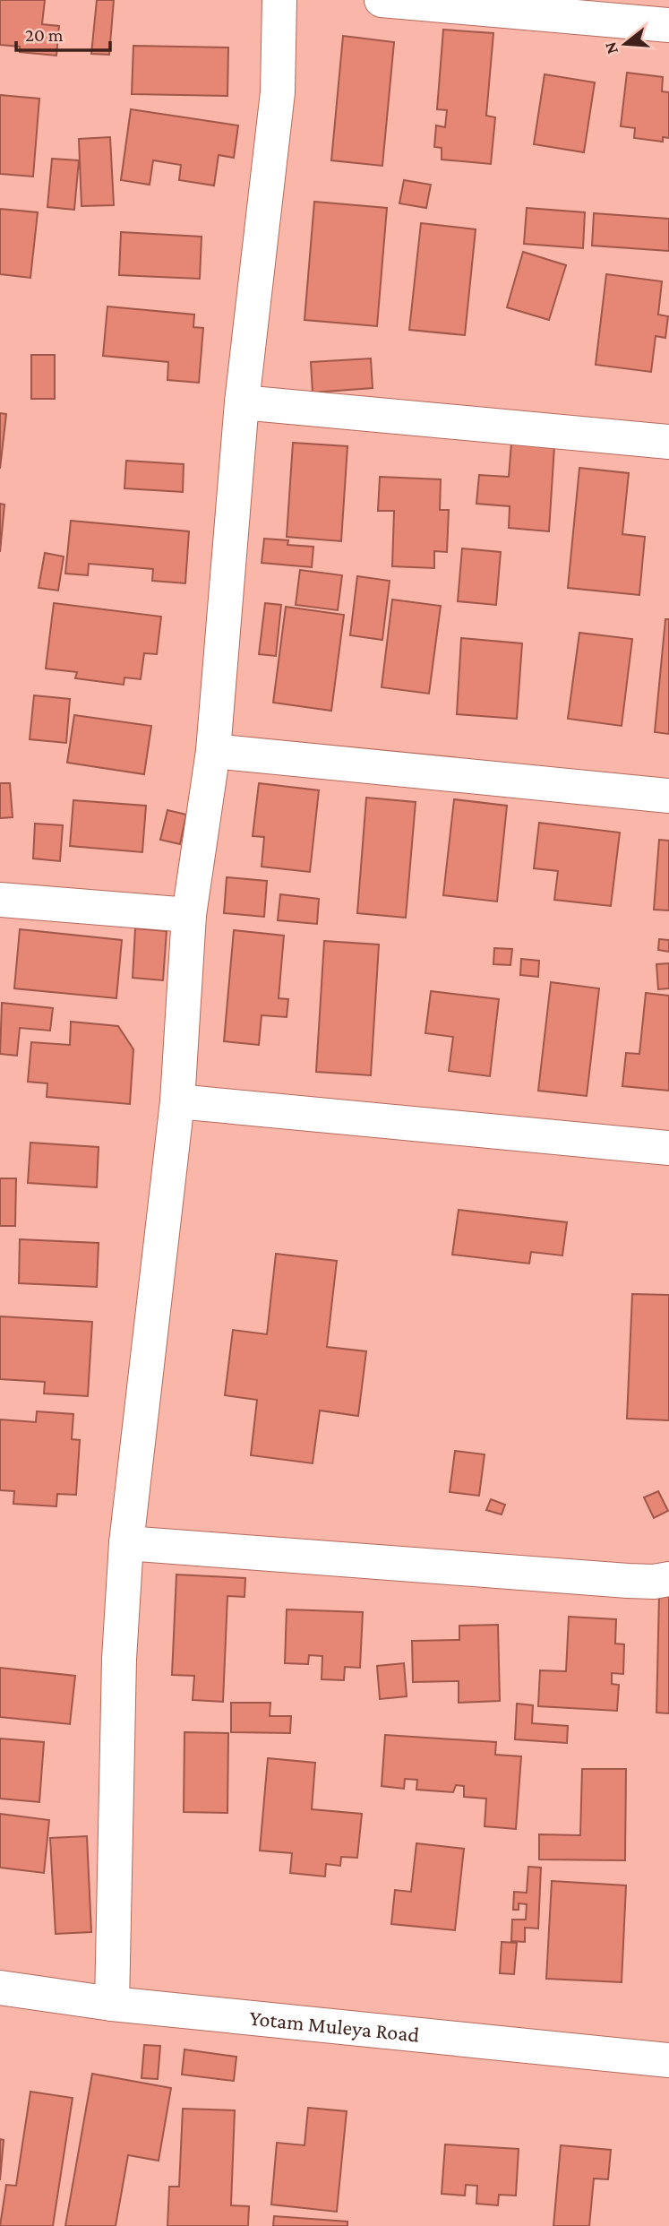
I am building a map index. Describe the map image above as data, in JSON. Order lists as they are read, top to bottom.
{
  "streets": {
    "street": ["Yotam Muleya Road"]
  },
  "scale_bar": "20 m",
  "north": "left"
}
